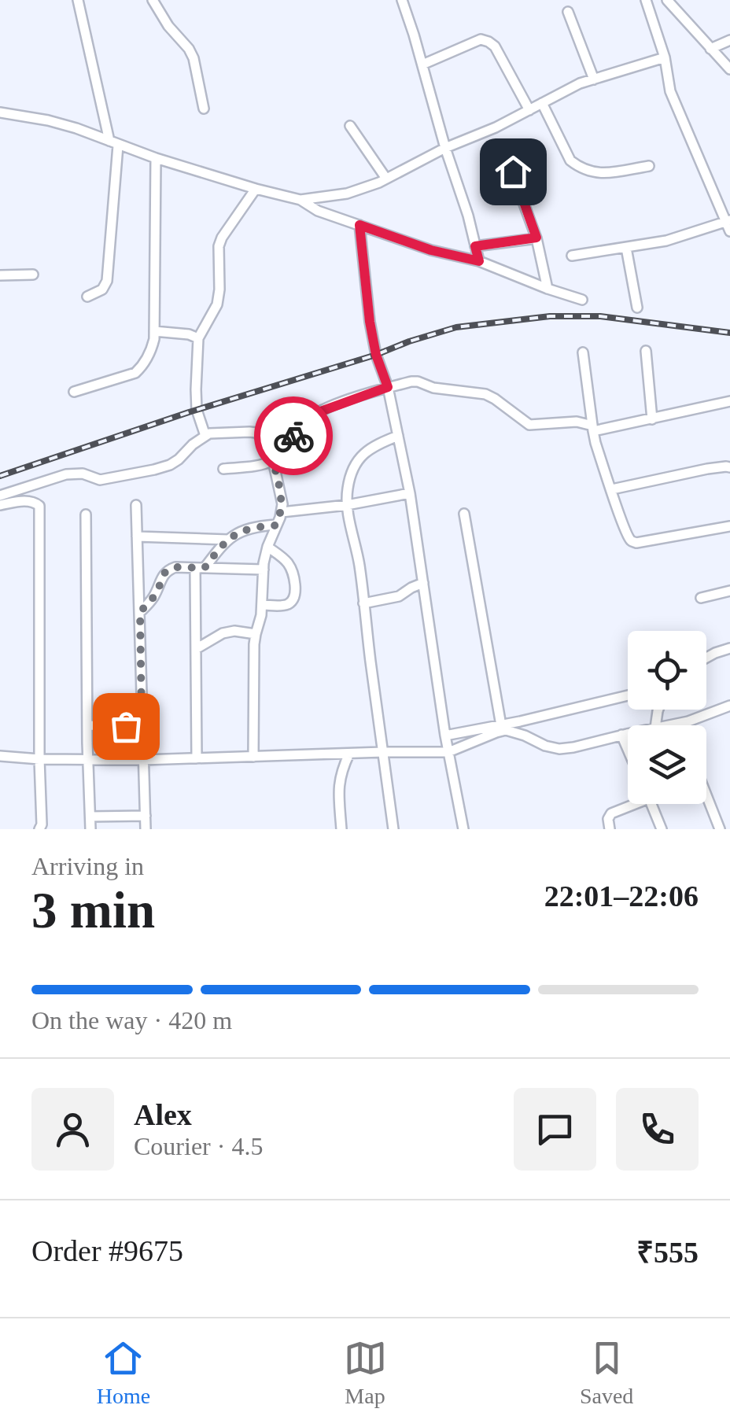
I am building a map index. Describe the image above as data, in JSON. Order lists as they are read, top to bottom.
{
  "page": {
    "heading": ["3 min", "Arriving in", "22:01–22:06"],
    "panel": [
      "Alex",
      "Courier · 4.5",
      "Order #9675",
      "₹555"
    ],
    "bar": "On the way · 420 m",
    "tabs": ["Home", "Map", "Saved"]
  }
}
